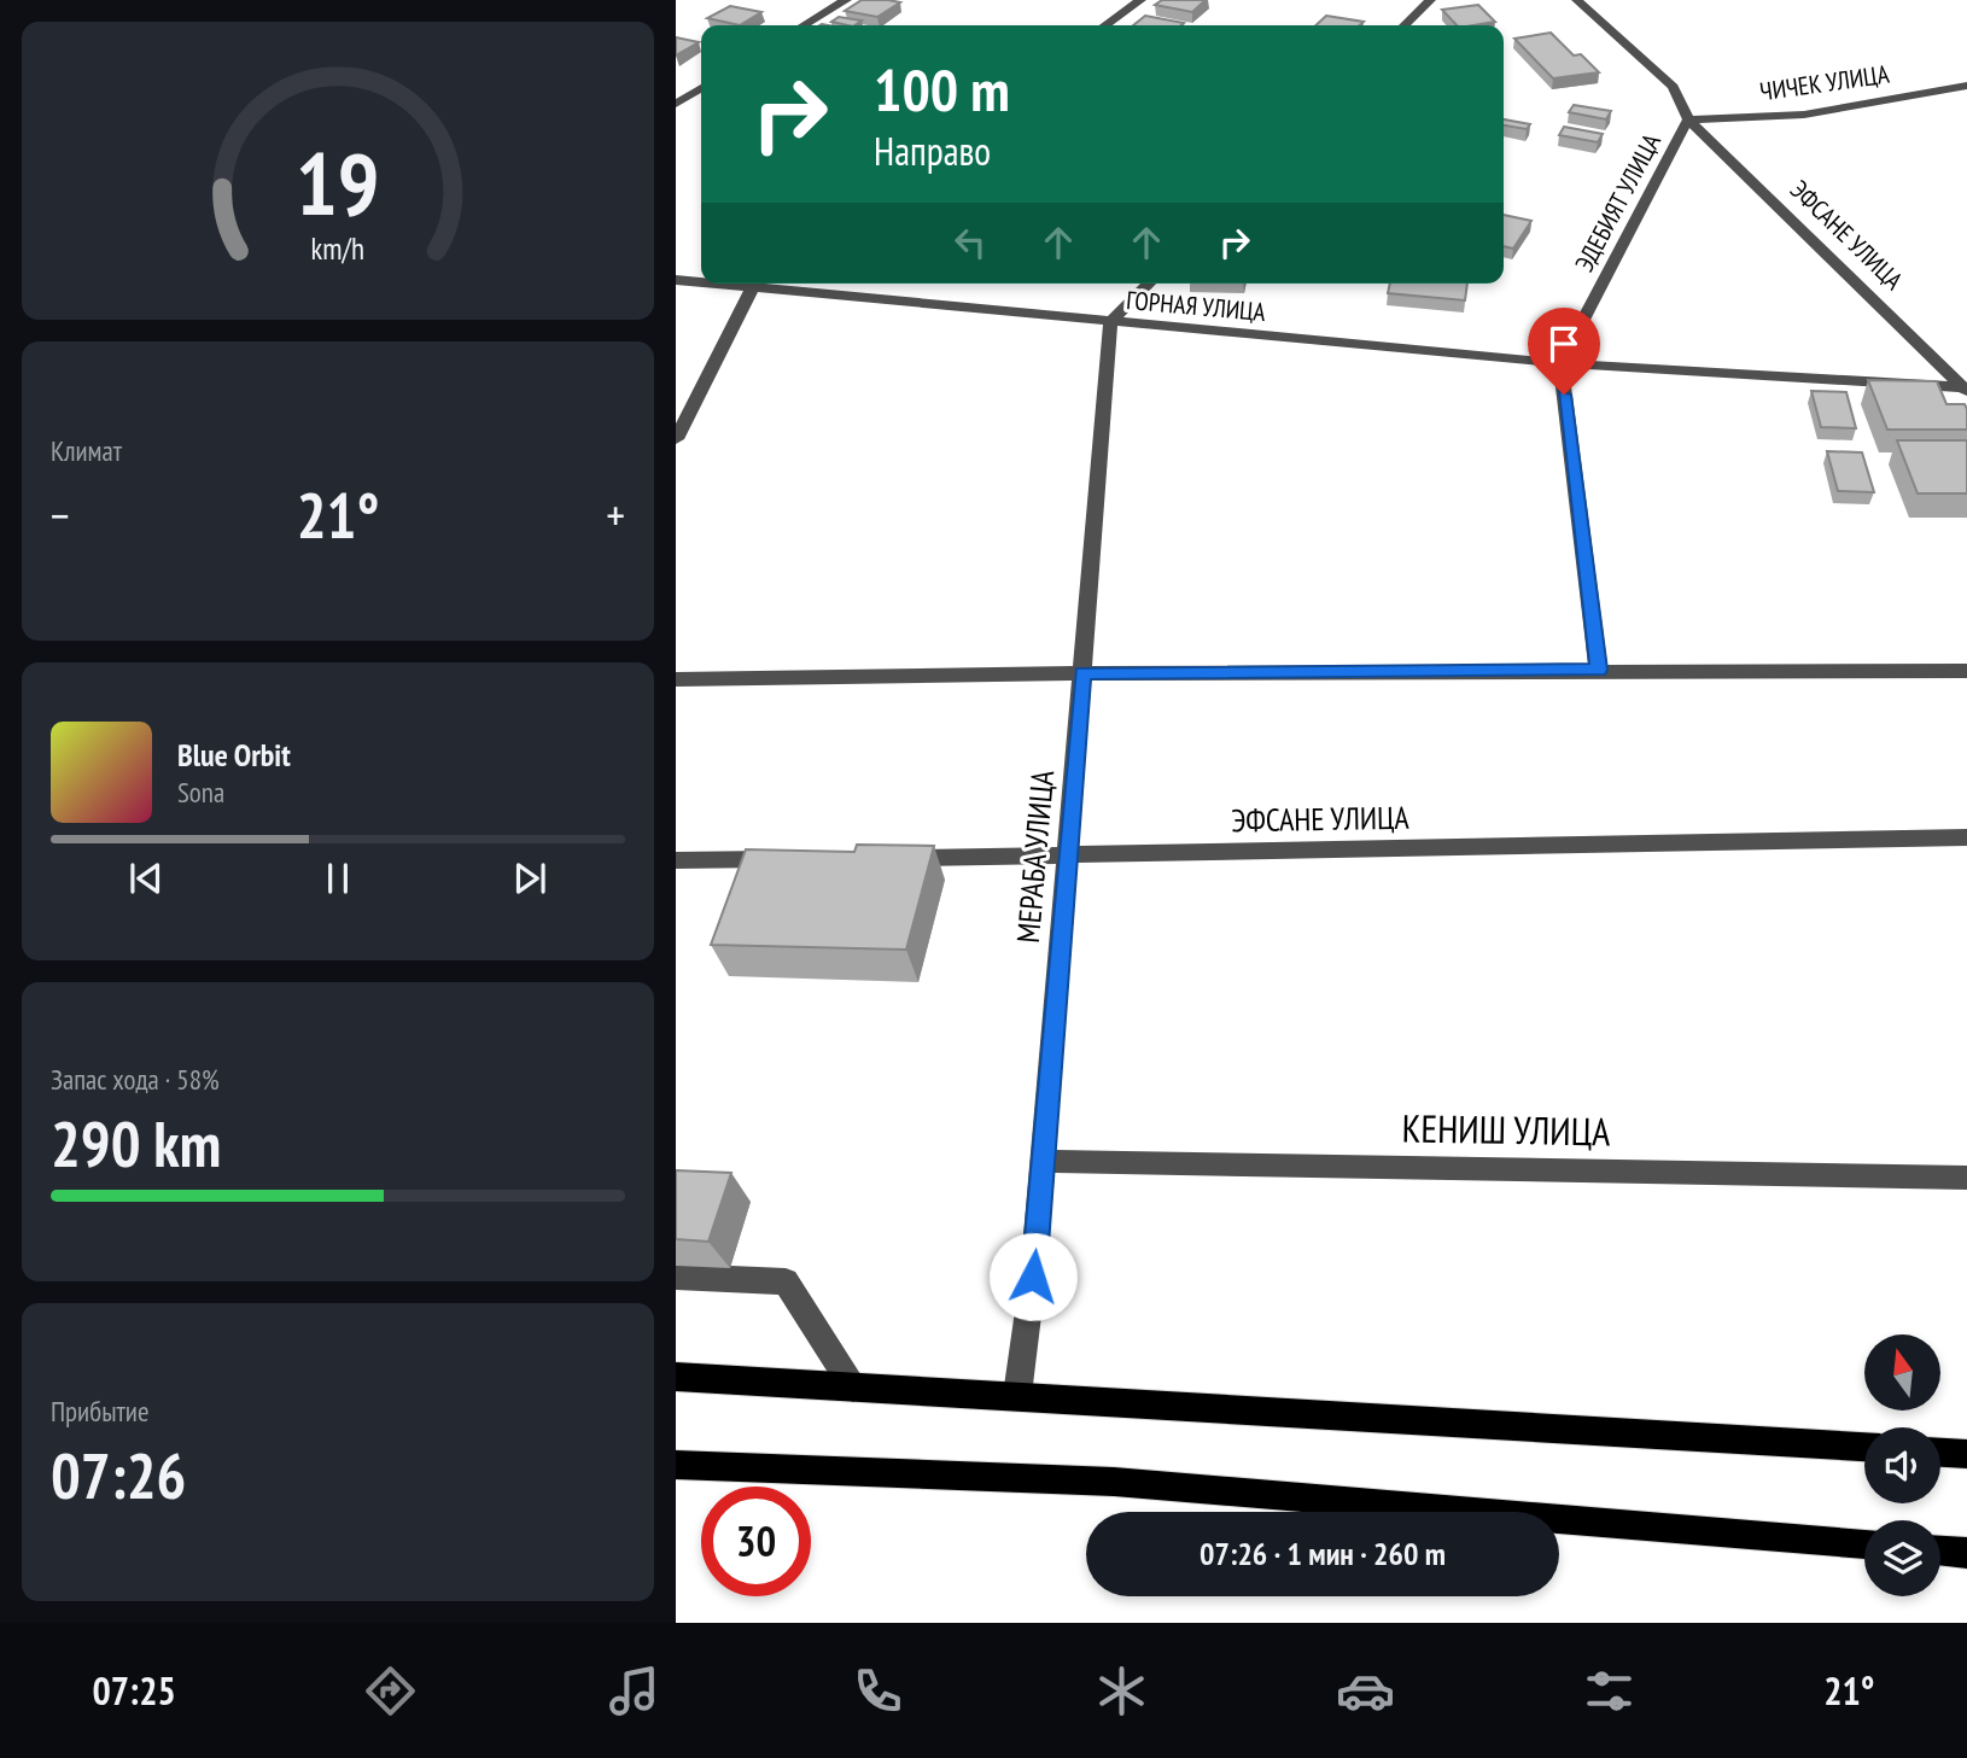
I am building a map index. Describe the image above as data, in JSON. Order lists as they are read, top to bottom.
{
  "streets": {
    "street": [
      "ЧИЧЕК УЛИЦА",
      "ЭДЕБИЯТ УЛИЦА",
      "ЭФСАНЕ УЛИЦА",
      "ГОРНАЯ УЛИЦА",
      "МЕРАБА УЛИЦА",
      "КЕНИШ УЛИЦА"
    ]
  },
  "crossings": [
    ["ЧИЧЕК УЛИЦА", "ЭДЕБИЯТ УЛИЦА"],
    ["ЧИЧЕК УЛИЦА", "ЭФСАНЕ УЛИЦА"],
    ["ЭДЕБИЯТ УЛИЦА", "ЭФСАНЕ УЛИЦА"],
    ["ЭДЕБИЯТ УЛИЦА", "ГОРНАЯ УЛИЦА"],
    ["ЭФСАНЕ УЛИЦА", "ГОРНАЯ УЛИЦА"],
    ["ЭФСАНЕ УЛИЦА", "МЕРАБА УЛИЦА"],
    ["ГОРНАЯ УЛИЦА", "МЕРАБА УЛИЦА"],
    ["МЕРАБА УЛИЦА", "КЕНИШ УЛИЦА"]
  ],
  "north": "top",
  "page": {
    "turn": ["100 m", "Направо"],
    "tile": [
      "Климат",
      ["Запас хода · 58%", "290 km"],
      ["Прибытие", "07:26"]
    ],
    "heat": ["−", "21°", "+"],
    "song": ["Blue Orbit", "Sona"],
    "limit": "30",
    "trip": "07:26 · 1 мин · 260 m",
    "tabs": ["07:25", "21°"],
    "gauge": ["19", "km/h"]
  }
}
